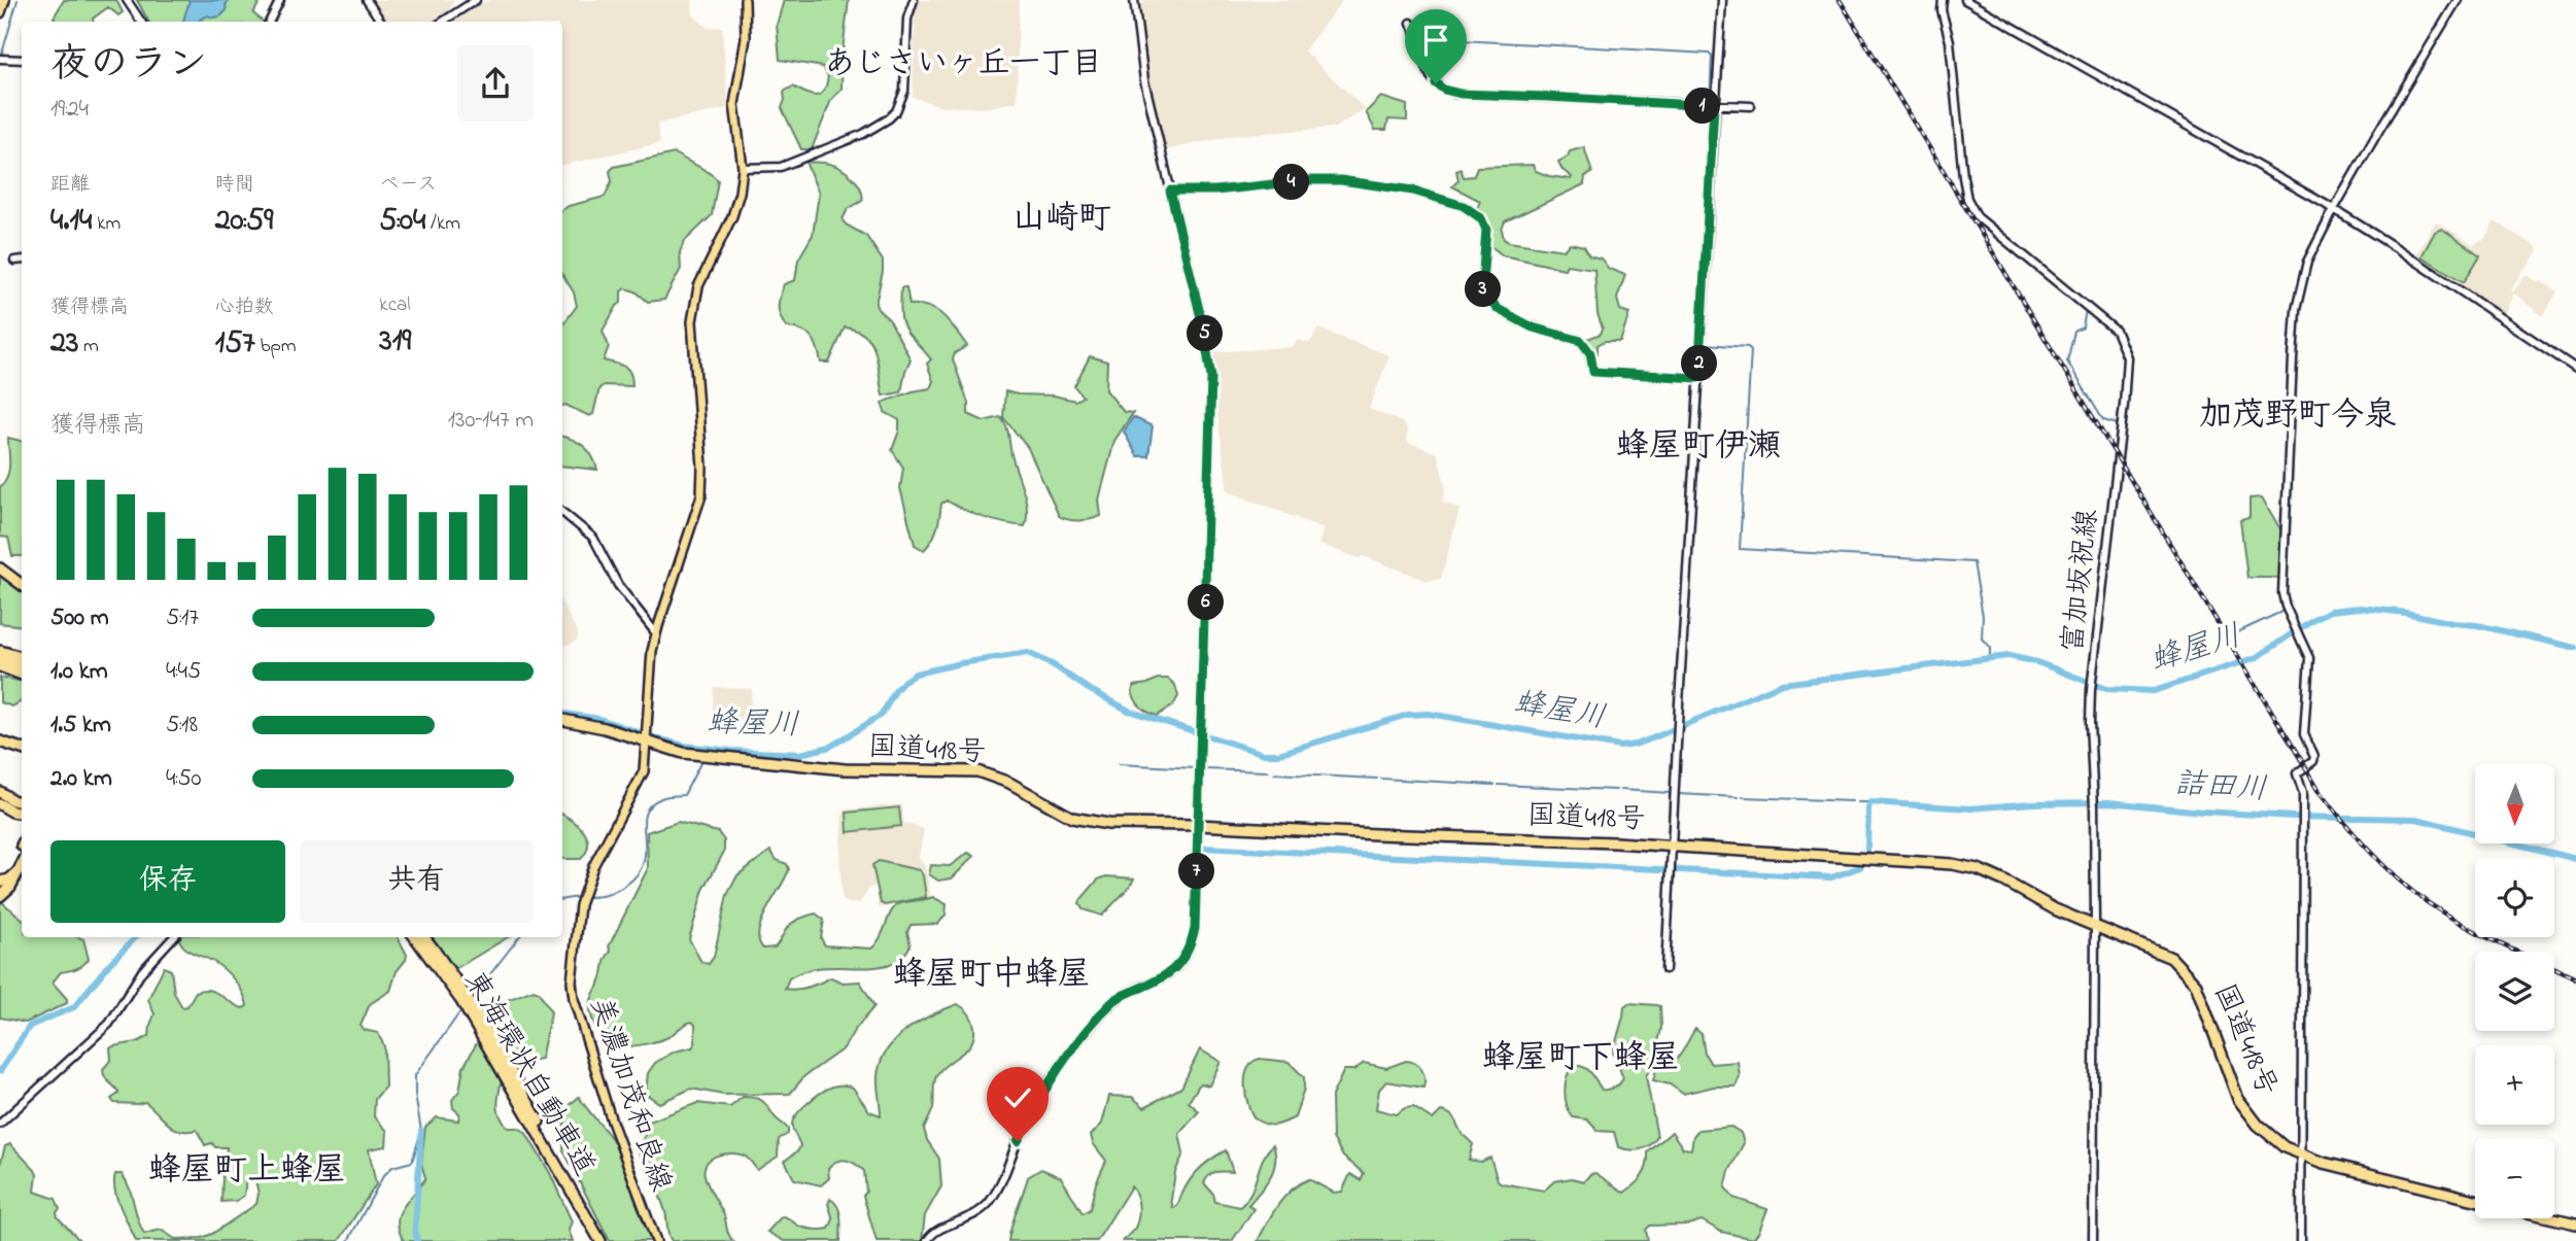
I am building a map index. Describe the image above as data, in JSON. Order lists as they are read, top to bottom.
{
  "streets": {
    "highway": ["国道418号", "東海環状自動車道"],
    "main road": ["美濃加茂和良線"],
    "street": ["富加坂祝線"]
  },
  "crossings": [
    ["富加坂祝線", "国道418号"],
    ["国道418号", "美濃加茂和良線"]
  ],
  "districts": [
    "あじさいヶ丘一丁目",
    "山崎町",
    "加茂野町今泉",
    "蜂屋町伊瀬",
    "蜂屋町中蜂屋",
    "蜂屋町下蜂屋",
    "蜂屋町上蜂屋"
  ],
  "water": ["蜂屋川", "詰田川"],
  "north": "bottom",
  "page": {
    "heading": ["夜のラン", "19:24"],
    "pins": [
      "1",
      "4",
      "3",
      "5",
      "2",
      "6",
      "7"
    ],
    "stats": [
      ["距離", "4.14 km"],
      ["時間", "20:59"],
      ["ペース", "5:04 /km"],
      ["獲得標高", "23 m"],
      ["心拍数", "157 bpm"],
      ["kcal", "319"]
    ],
    "chart": ["獲得標高", "130–147 m"],
    "list": [
      {
        "name": "500 m",
        "note": "5:17"
      },
      {
        "name": "1.0 km",
        "note": "4:45"
      },
      {
        "name": "1.5 km",
        "note": "5:18"
      },
      {
        "name": "2.0 km",
        "note": "4:50"
      }
    ],
    "map_buttons": ["+", "−"],
    "buttons": ["保存", "共有"]
  }
}
